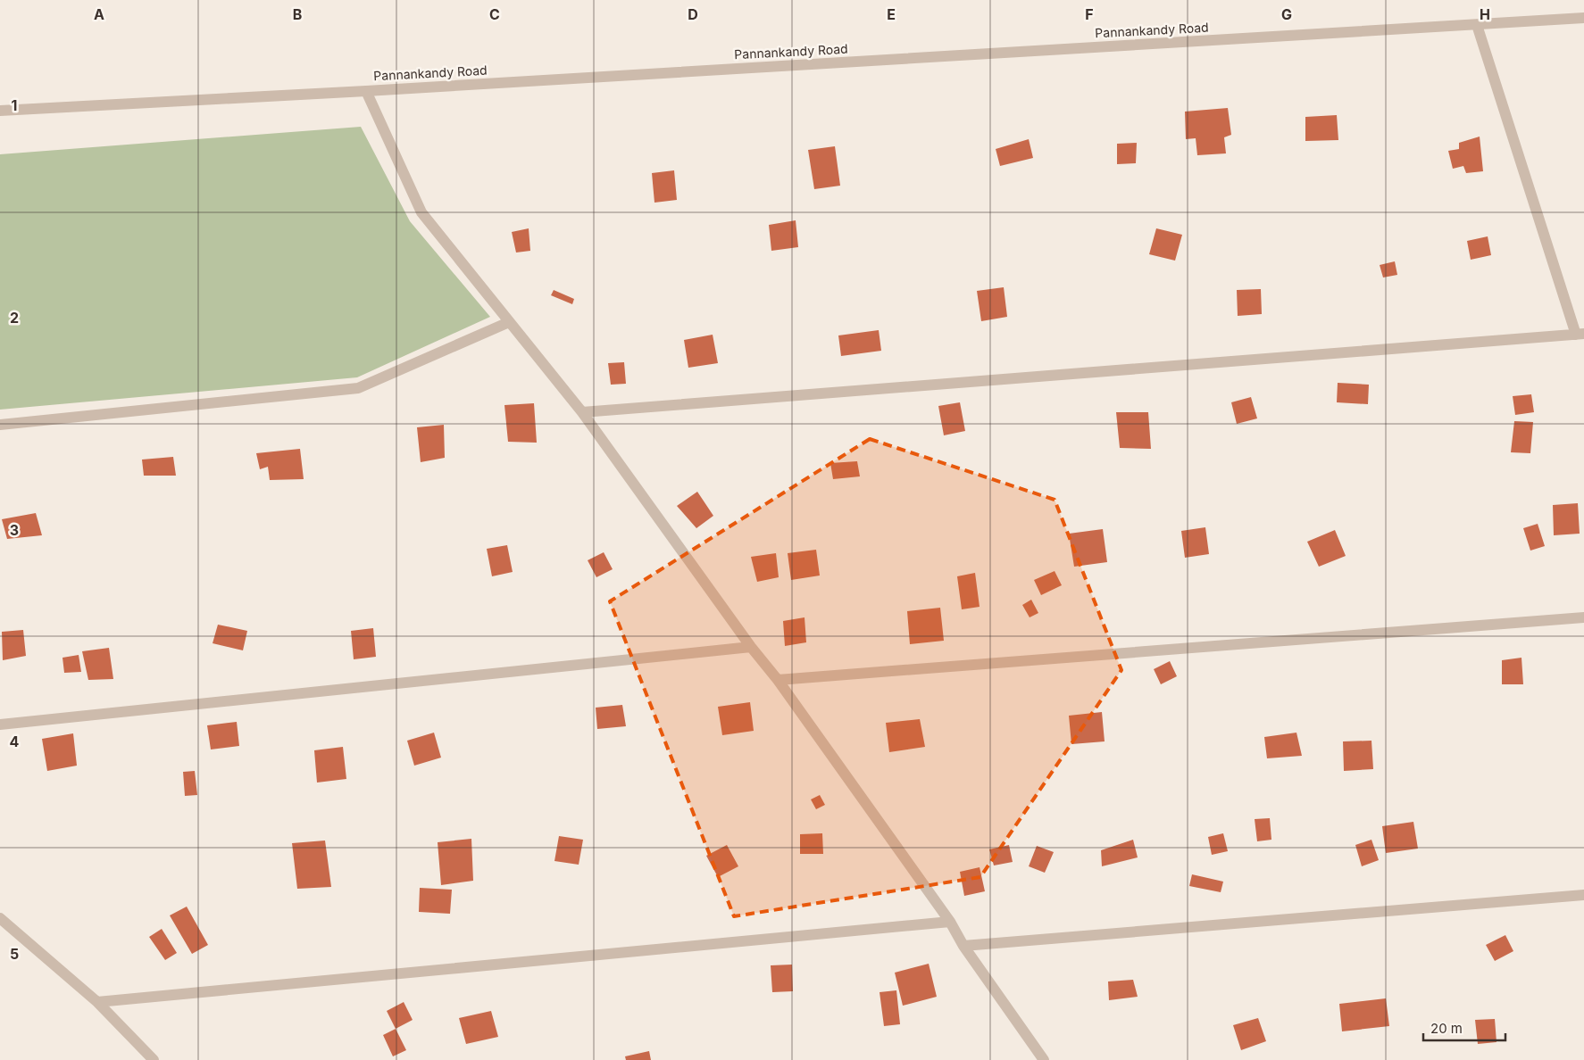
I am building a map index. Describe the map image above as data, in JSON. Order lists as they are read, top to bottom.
{
  "streets": {
    "street": ["Pannankandy Road"]
  },
  "scale_bar": "20 m",
  "grid": {
    "columns": [
      "A",
      "B",
      "C",
      "D",
      "E",
      "F",
      "G",
      "H"
    ],
    "rows": [
      "1",
      "2",
      "3",
      "4",
      "5"
    ]
  }
}
